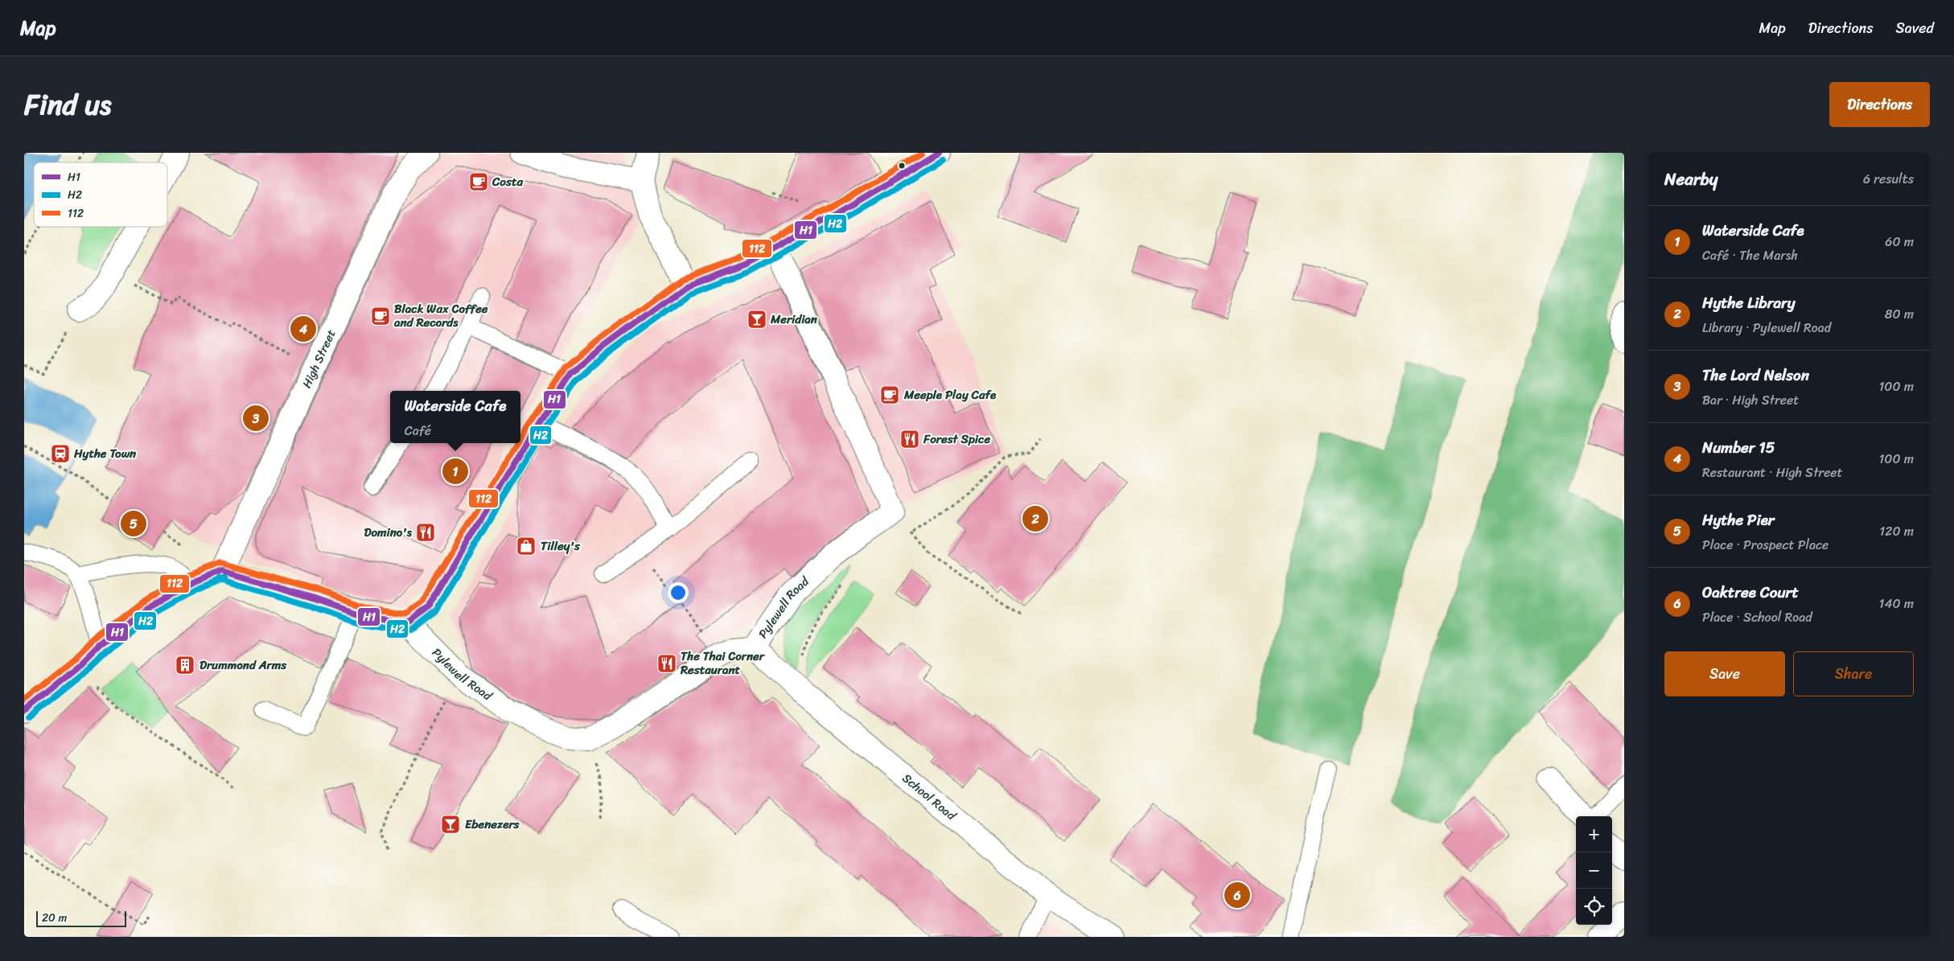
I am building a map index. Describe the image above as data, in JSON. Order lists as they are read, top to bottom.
{
  "streets": {
    "street": ["High Street", "Pylewell Road", "School Road"]
  },
  "crossings": [
    ["Pylewell Road", "School Road"]
  ],
  "places": {
    "cafe": ["Costa", "Black Wax Coffee and Records", "Meeple Play Cafe"],
    "bar": ["Meridian", "Ebenezers"],
    "restaurant": ["Forest Spice", "Domino's", "The Thai Corner Restaurant"],
    "station": ["Hythe Town"],
    "shop": ["Tilley's"],
    "building": ["Drummond Arms"]
  },
  "lines": ["transit line H1", "transit line 112", "transit line H2"],
  "legend": ["H1", "H2", "112"],
  "scale_bar": "20 m",
  "page": {
    "header": "Map",
    "nav": ["Map", "Directions", "Saved"],
    "title": "Find us",
    "buttons": [
      "Directions",
      ["Save", "Share"]
    ],
    "heading": ["Nearby", "6 results"],
    "list": [
      {
        "mark": "1",
        "name": "Waterside Cafe",
        "note": "Café · The Marsh",
        "value": "60 m"
      },
      {
        "mark": "2",
        "name": "Hythe Library",
        "note": "Library · Pylewell Road",
        "value": "80 m"
      },
      {
        "mark": "3",
        "name": "The Lord Nelson",
        "note": "Bar · High Street",
        "value": "100 m"
      },
      {
        "mark": "4",
        "name": "Number 15",
        "note": "Restaurant · High Street",
        "value": "100 m"
      },
      {
        "mark": "5",
        "name": "Hythe Pier",
        "note": "Place · Prospect Place",
        "value": "120 m"
      },
      {
        "mark": "6",
        "name": "Oaktree Court",
        "note": "Place · School Road",
        "value": "140 m"
      }
    ],
    "pins": [
      "4",
      "3",
      "1",
      "2",
      "5",
      "6"
    ],
    "popup": ["Waterside Cafe", "Café"],
    "map_buttons": ["+", "−"],
    "scale": "20 m"
  }
}
